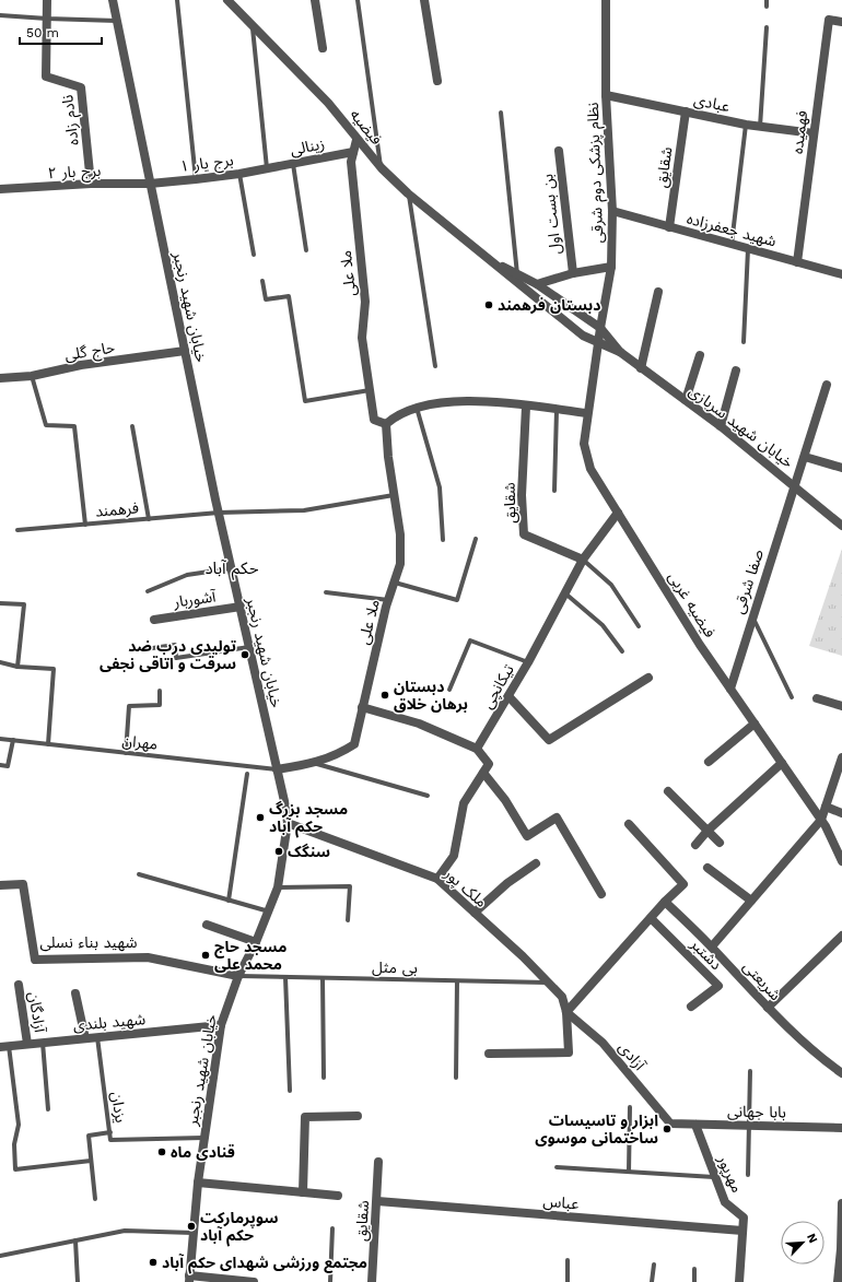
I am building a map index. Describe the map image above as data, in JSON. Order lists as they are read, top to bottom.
{
  "streets": {
    "street": [
      "عبادی",
      "نادم زاده",
      "فیضیه",
      "فهمیده",
      "زینالی",
      "برج یار ۱",
      "شقایق",
      "برج بار ۲",
      "نظام پزشکی دوم شرقی",
      "بن بست اول",
      "شهید جعفرزاده",
      "ملا علی",
      "خیابان شهید رنجبر",
      "حاج گلی",
      "خیابان شهید سربازی",
      "صفا شرقی",
      "آشوربار",
      "فیضیه غربی",
      "تیکانچی",
      "ملک پور",
      "شهید بناء نسلی",
      "دشتبر",
      "شریعتی",
      "آزادگان",
      "شهید بلندی",
      "آزادی",
      "بابا جهانی",
      "مهرپور",
      "عباس"
    ],
    "lane": [
      "فرهمند",
      "مهران",
      "بی مثل",
      "یزدان"
    ]
  },
  "crossings": [
    ["عبادی", "فهمیده"],
    ["عبادی", "شقایق"],
    ["عبادی", "نظام پزشکی دوم شرقی"],
    ["نادم زاده", "برج بار ۲"],
    ["فیضیه", "نظام پزشکی دوم شرقی"],
    ["فیضیه", "ملا علی"],
    ["فیضیه", "خیابان شهید سربازی"],
    ["فیضیه", "فیضیه غربی"],
    ["فهمیده", "شهید جعفرزاده"],
    ["زینالی", "برج یار ۱"],
    ["زینالی", "ملا علی"],
    ["برج یار ۱", "برج بار ۲"],
    ["برج یار ۱", "خیابان شهید رنجبر"],
    ["شقایق", "شهید جعفرزاده"],
    ["شقایق", "تیکانچی"],
    ["شقایق", "عباس"],
    ["برج بار ۲", "خیابان شهید رنجبر"],
    ["نظام پزشکی دوم شرقی", "شهید جعفرزاده"],
    ["نظام پزشکی دوم شرقی", "فیضیه غربی"],
    ["ملا علی", "خیابان شهید رنجبر"],
    ["ملا علی", "فرهمند"],
    ["ملا علی", "مهران"],
    ["خیابان شهید رنجبر", "حاج گلی"],
    ["خیابان شهید رنجبر", "فرهمند"],
    ["خیابان شهید رنجبر", "آشوربار"],
    ["خیابان شهید رنجبر", "مهران"],
    ["خیابان شهید رنجبر", "ملک پور"],
    ["خیابان شهید رنجبر", "شهید بناء نسلی"],
    ["خیابان شهید رنجبر", "بی مثل"],
    ["خیابان شهید رنجبر", "شهید بلندی"],
    ["خیابان شهید رنجبر", "یزدان"],
    ["خیابان شهید سربازی", "صفا شرقی"],
    ["صفا شرقی", "فیضیه غربی"],
    ["فیضیه غربی", "تیکانچی"],
    ["ملک پور", "بی مثل"],
    ["ملک پور", "آزادی"],
    ["شهید بناء نسلی", "بی مثل"],
    ["آزادگان", "شهید بلندی"],
    ["شهید بلندی", "یزدان"],
    ["آزادی", "بابا جهانی"],
    ["بابا جهانی", "مهرپور"],
    ["مهرپور", "عباس"]
  ],
  "districts": ["حکم آباد"],
  "places": [
    "دبستان فرهمند",
    "تولیدی درب ضد سرقت و اتاقی نجفی",
    "دبستان برهان خلاق",
    "مسجد بزرگ حکم آباد",
    "سنگک",
    "مسجد حاج محمد علی",
    "ابزار و تاسیسات ساختمانی موسوی",
    "قنادی ماه",
    "سوپرمارکت حکم آباد",
    "مجتمع ورزشی شهدای حکم آباد"
  ],
  "scale_bar": "50 m",
  "north": "top right"
}
